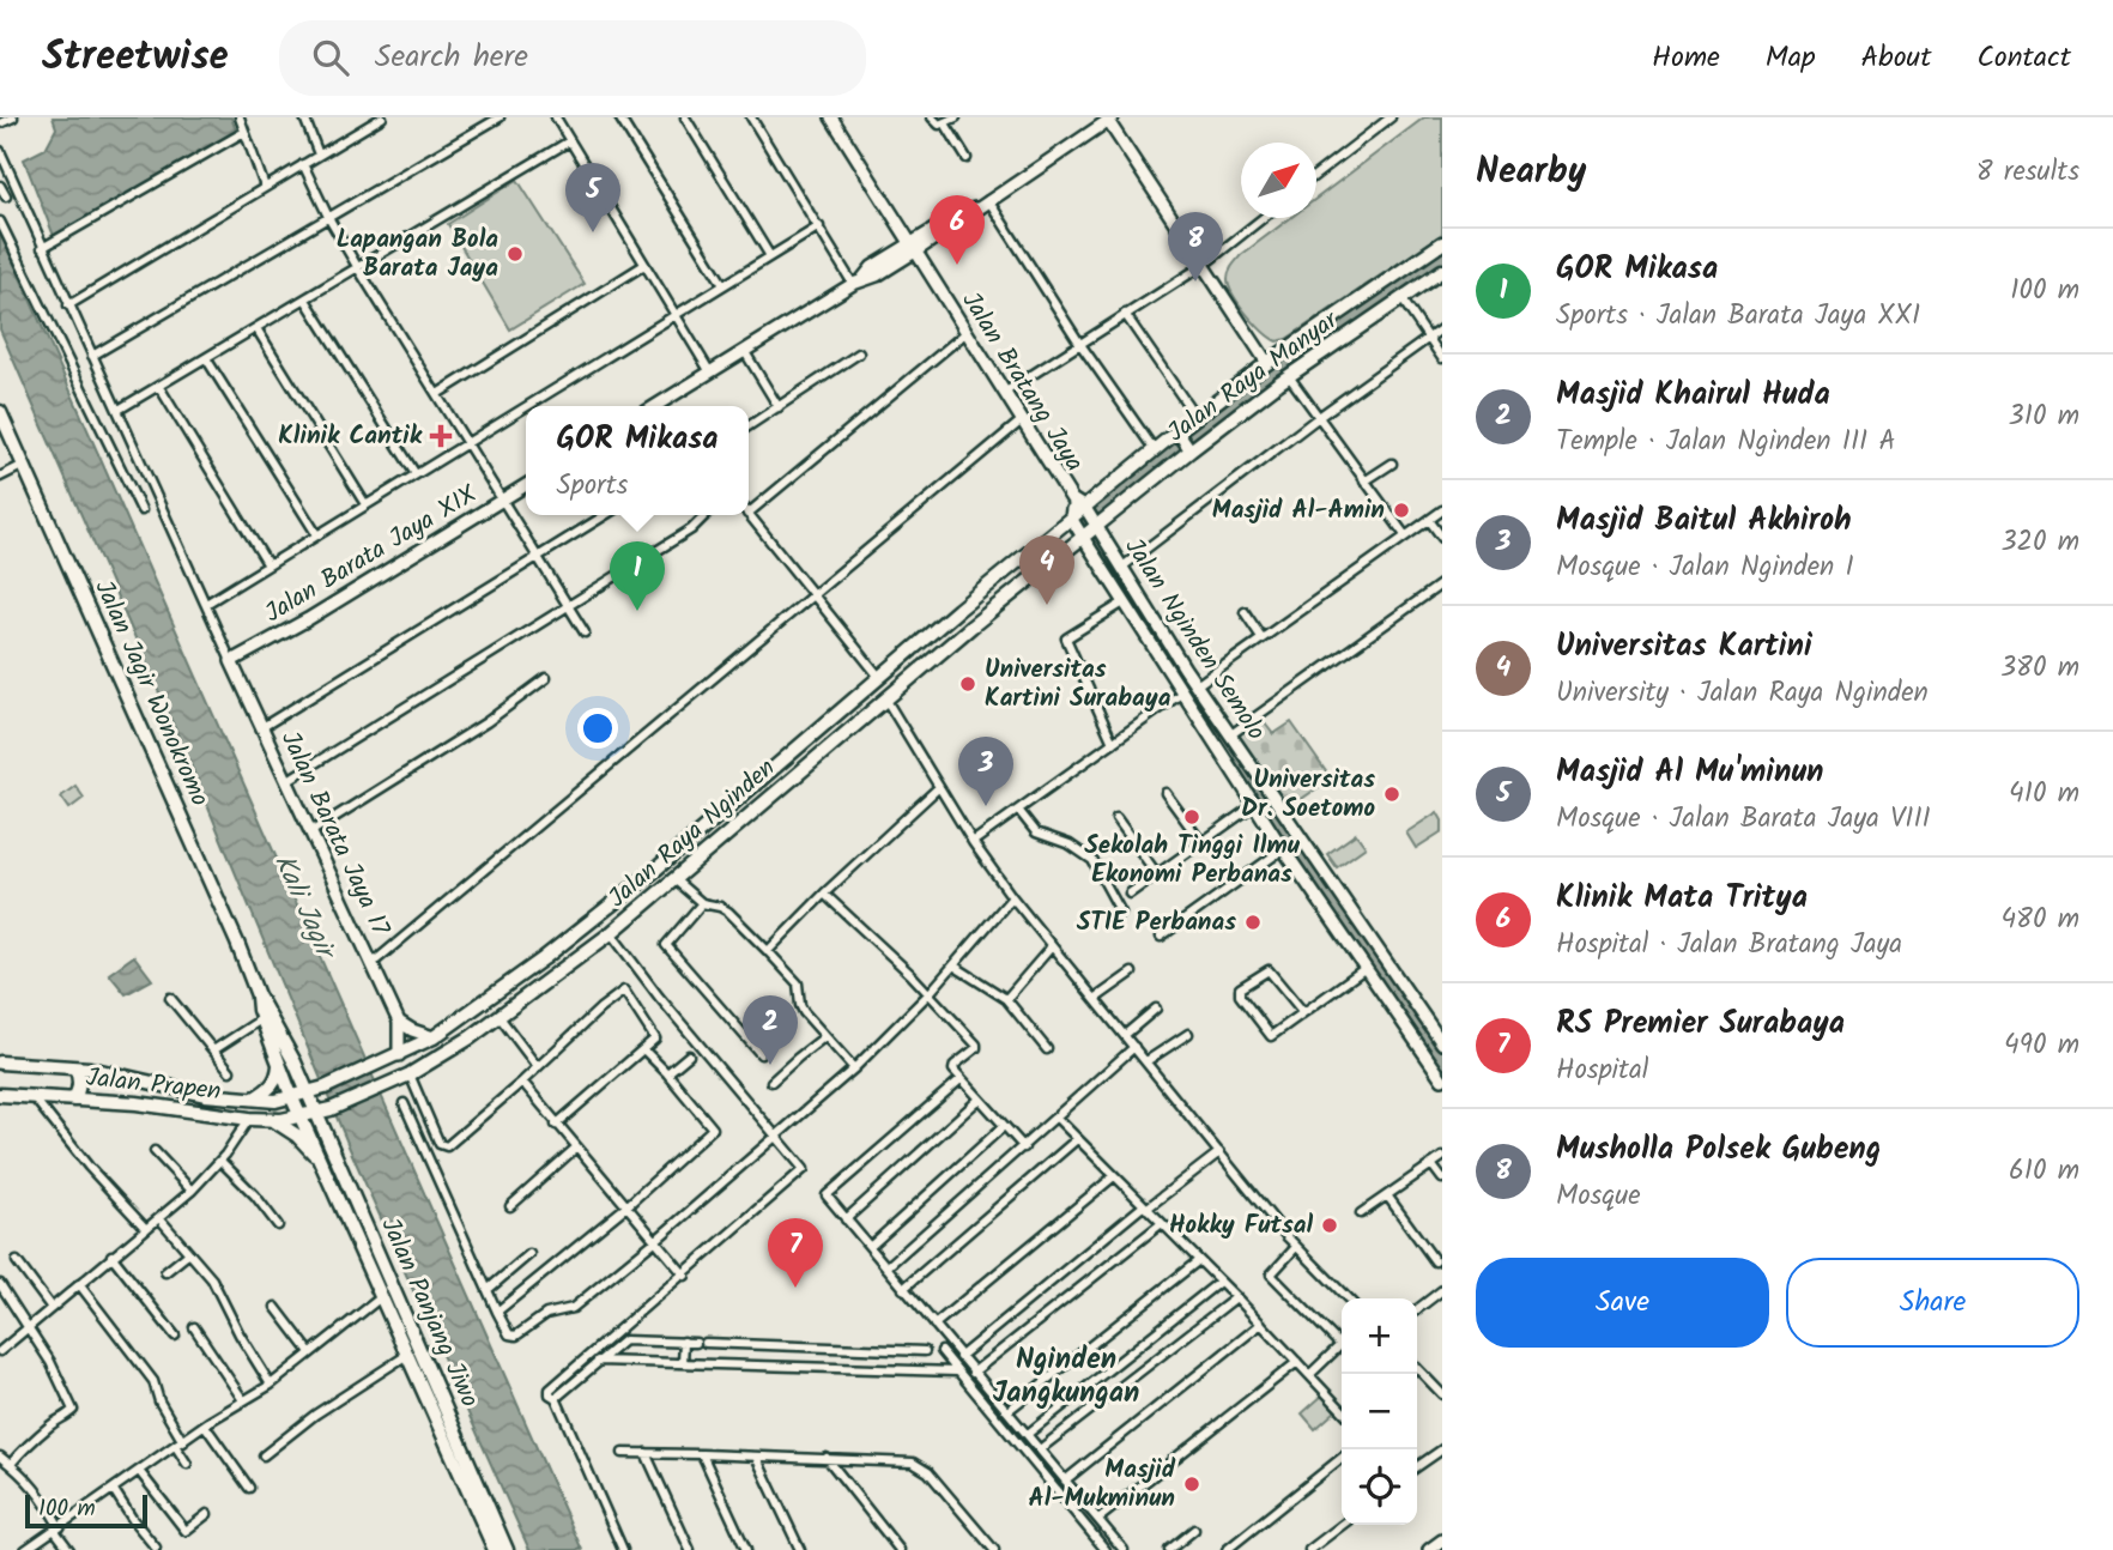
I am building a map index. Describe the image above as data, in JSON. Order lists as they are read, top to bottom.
{
  "streets": {
    "main road": [
      "Jalan Raya Manyar",
      "Jalan Bratang Jaya",
      "Jalan Barata Jaya XIX",
      "Jalan Nginden Semolo",
      "Jalan Jagir Wonokromo",
      "Jalan Barata Jaya 17",
      "Jalan Raya Nginden",
      "Jalan Prapen",
      "Jalan Panjang Jiwo"
    ]
  },
  "crossings": [
    ["Jalan Raya Manyar", "Jalan Bratang Jaya"],
    ["Jalan Raya Manyar", "Jalan Nginden Semolo"],
    ["Jalan Raya Manyar", "Jalan Raya Nginden"],
    ["Jalan Bratang Jaya", "Jalan Nginden Semolo"],
    ["Jalan Bratang Jaya", "Jalan Raya Nginden"],
    ["Jalan Barata Jaya XIX", "Jalan Barata Jaya 17"],
    ["Jalan Nginden Semolo", "Jalan Raya Nginden"],
    ["Jalan Jagir Wonokromo", "Jalan Raya Nginden"],
    ["Jalan Jagir Wonokromo", "Jalan Prapen"],
    ["Jalan Jagir Wonokromo", "Jalan Panjang Jiwo"],
    ["Jalan Barata Jaya 17", "Jalan Raya Nginden"],
    ["Jalan Raya Nginden", "Jalan Prapen"],
    ["Jalan Raya Nginden", "Jalan Panjang Jiwo"],
    ["Jalan Prapen", "Jalan Panjang Jiwo"]
  ],
  "districts": ["Nginden Jangkungan"],
  "water": ["Kali Jagir"],
  "places": {
    "other": [
      "Lapangan Bola Barata Jaya",
      "Masjid Al-Amin",
      "Universitas Kartini Surabaya",
      "Universitas Dr. Soetomo",
      "Sekolah Tinggi Ilmu Ekonomi Perbanas",
      "STIE Perbanas",
      "Hokky Futsal",
      "Masjid Al-Mukminun"
    ],
    "health": ["Klinik Cantik"]
  },
  "scale_bar": "100 m",
  "north": "top right",
  "page": {
    "header": "Streetwise",
    "search": "Search here",
    "nav": [
      "Home",
      "Map",
      "About",
      "Contact"
    ],
    "heading": ["Nearby", "8 results"],
    "pins": [
      "5",
      "6",
      "8",
      "4",
      "1",
      "3",
      "2",
      "7"
    ],
    "list": [
      {
        "mark": "1",
        "name": "GOR Mikasa",
        "note": "Sports · Jalan Barata Jaya XXI",
        "value": "100 m"
      },
      {
        "mark": "2",
        "name": "Masjid Khairul Huda",
        "note": "Temple · Jalan Nginden III A",
        "value": "310 m"
      },
      {
        "mark": "3",
        "name": "Masjid Baitul Akhiroh",
        "note": "Mosque · Jalan Nginden I",
        "value": "320 m"
      },
      {
        "mark": "4",
        "name": "Universitas Kartini",
        "note": "University · Jalan Raya Nginden",
        "value": "380 m"
      },
      {
        "mark": "5",
        "name": "Masjid Al Mu'minun",
        "note": "Mosque · Jalan Barata Jaya VIII",
        "value": "410 m"
      },
      {
        "mark": "6",
        "name": "Klinik Mata Tritya",
        "note": "Hospital · Jalan Bratang Jaya",
        "value": "480 m"
      },
      {
        "mark": "7",
        "name": "RS Premier Surabaya",
        "note": "Hospital",
        "value": "490 m"
      },
      {
        "mark": "8",
        "name": "Musholla Polsek Gubeng",
        "note": "Mosque",
        "value": "610 m"
      }
    ],
    "popup": ["GOR Mikasa", "Sports"],
    "buttons": ["Save", "Share"],
    "map_buttons": ["+", "−"],
    "scale": "100 m"
  }
}
